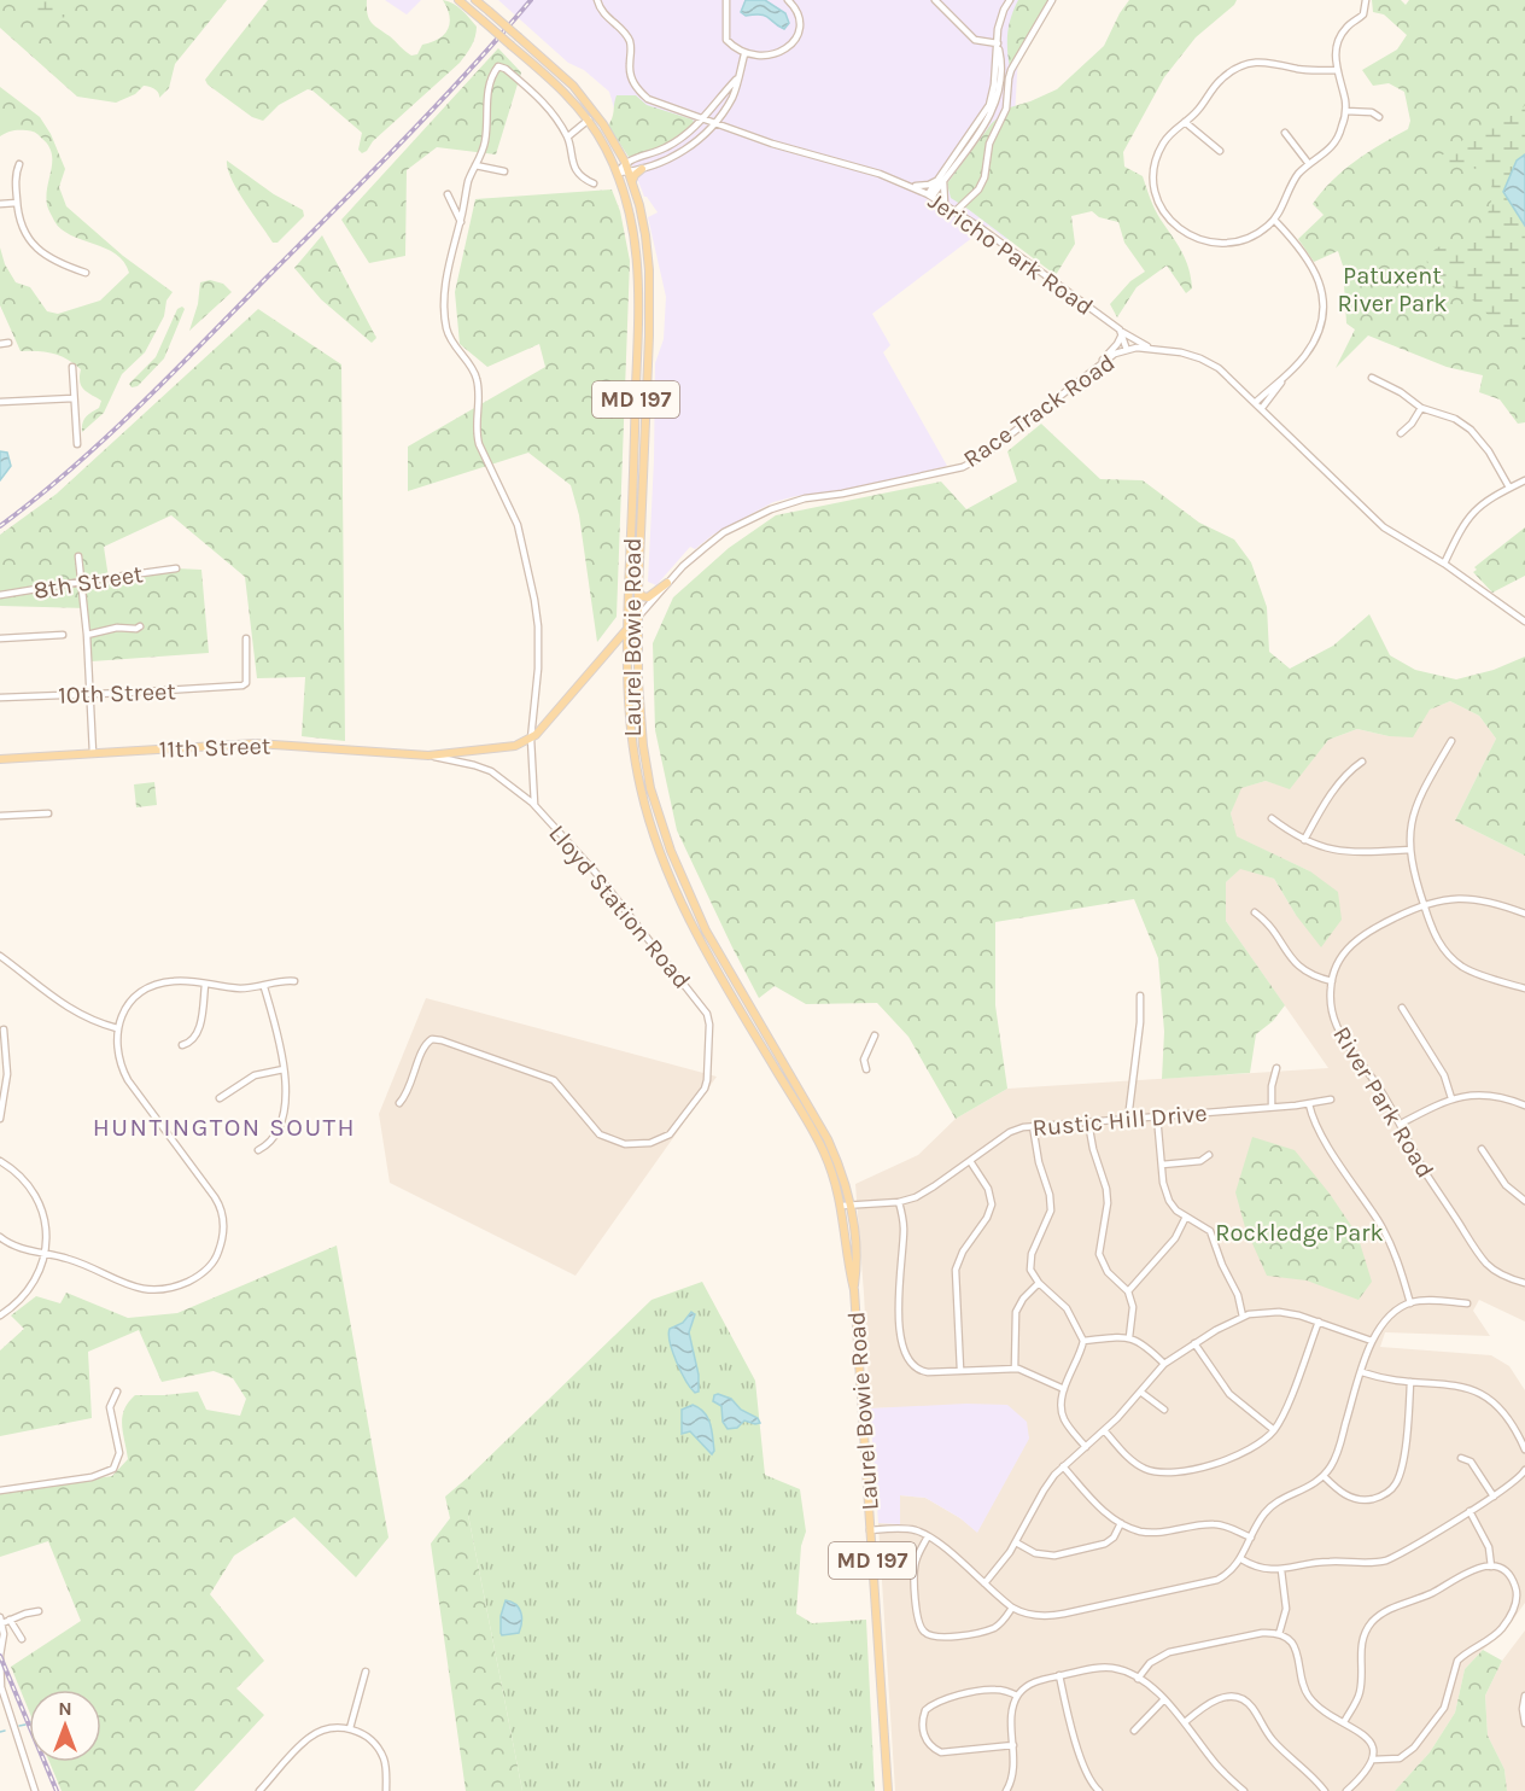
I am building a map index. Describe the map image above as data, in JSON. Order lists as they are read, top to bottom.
{
  "streets": {
    "main road": [
      "MD 197",
      "Race Track Road",
      "Laurel Bowie Road",
      "11th Street"
    ],
    "street": [
      "Jericho Park Road",
      "8th Street",
      "10th Street",
      "Lloyd Station Road",
      "River Park Road",
      "Rustic Hill Drive"
    ]
  },
  "crossings": [
    ["Jericho Park Road", "Race Track Road"],
    ["Race Track Road", "Laurel Bowie Road"],
    ["Laurel Bowie Road", "Rustic Hill Drive"],
    ["11th Street", "Lloyd Station Road"]
  ],
  "districts": ["HUNTINGTON SOUTH"],
  "parks": ["Patuxent River Park", "Rockledge Park"],
  "north": "top"
}
